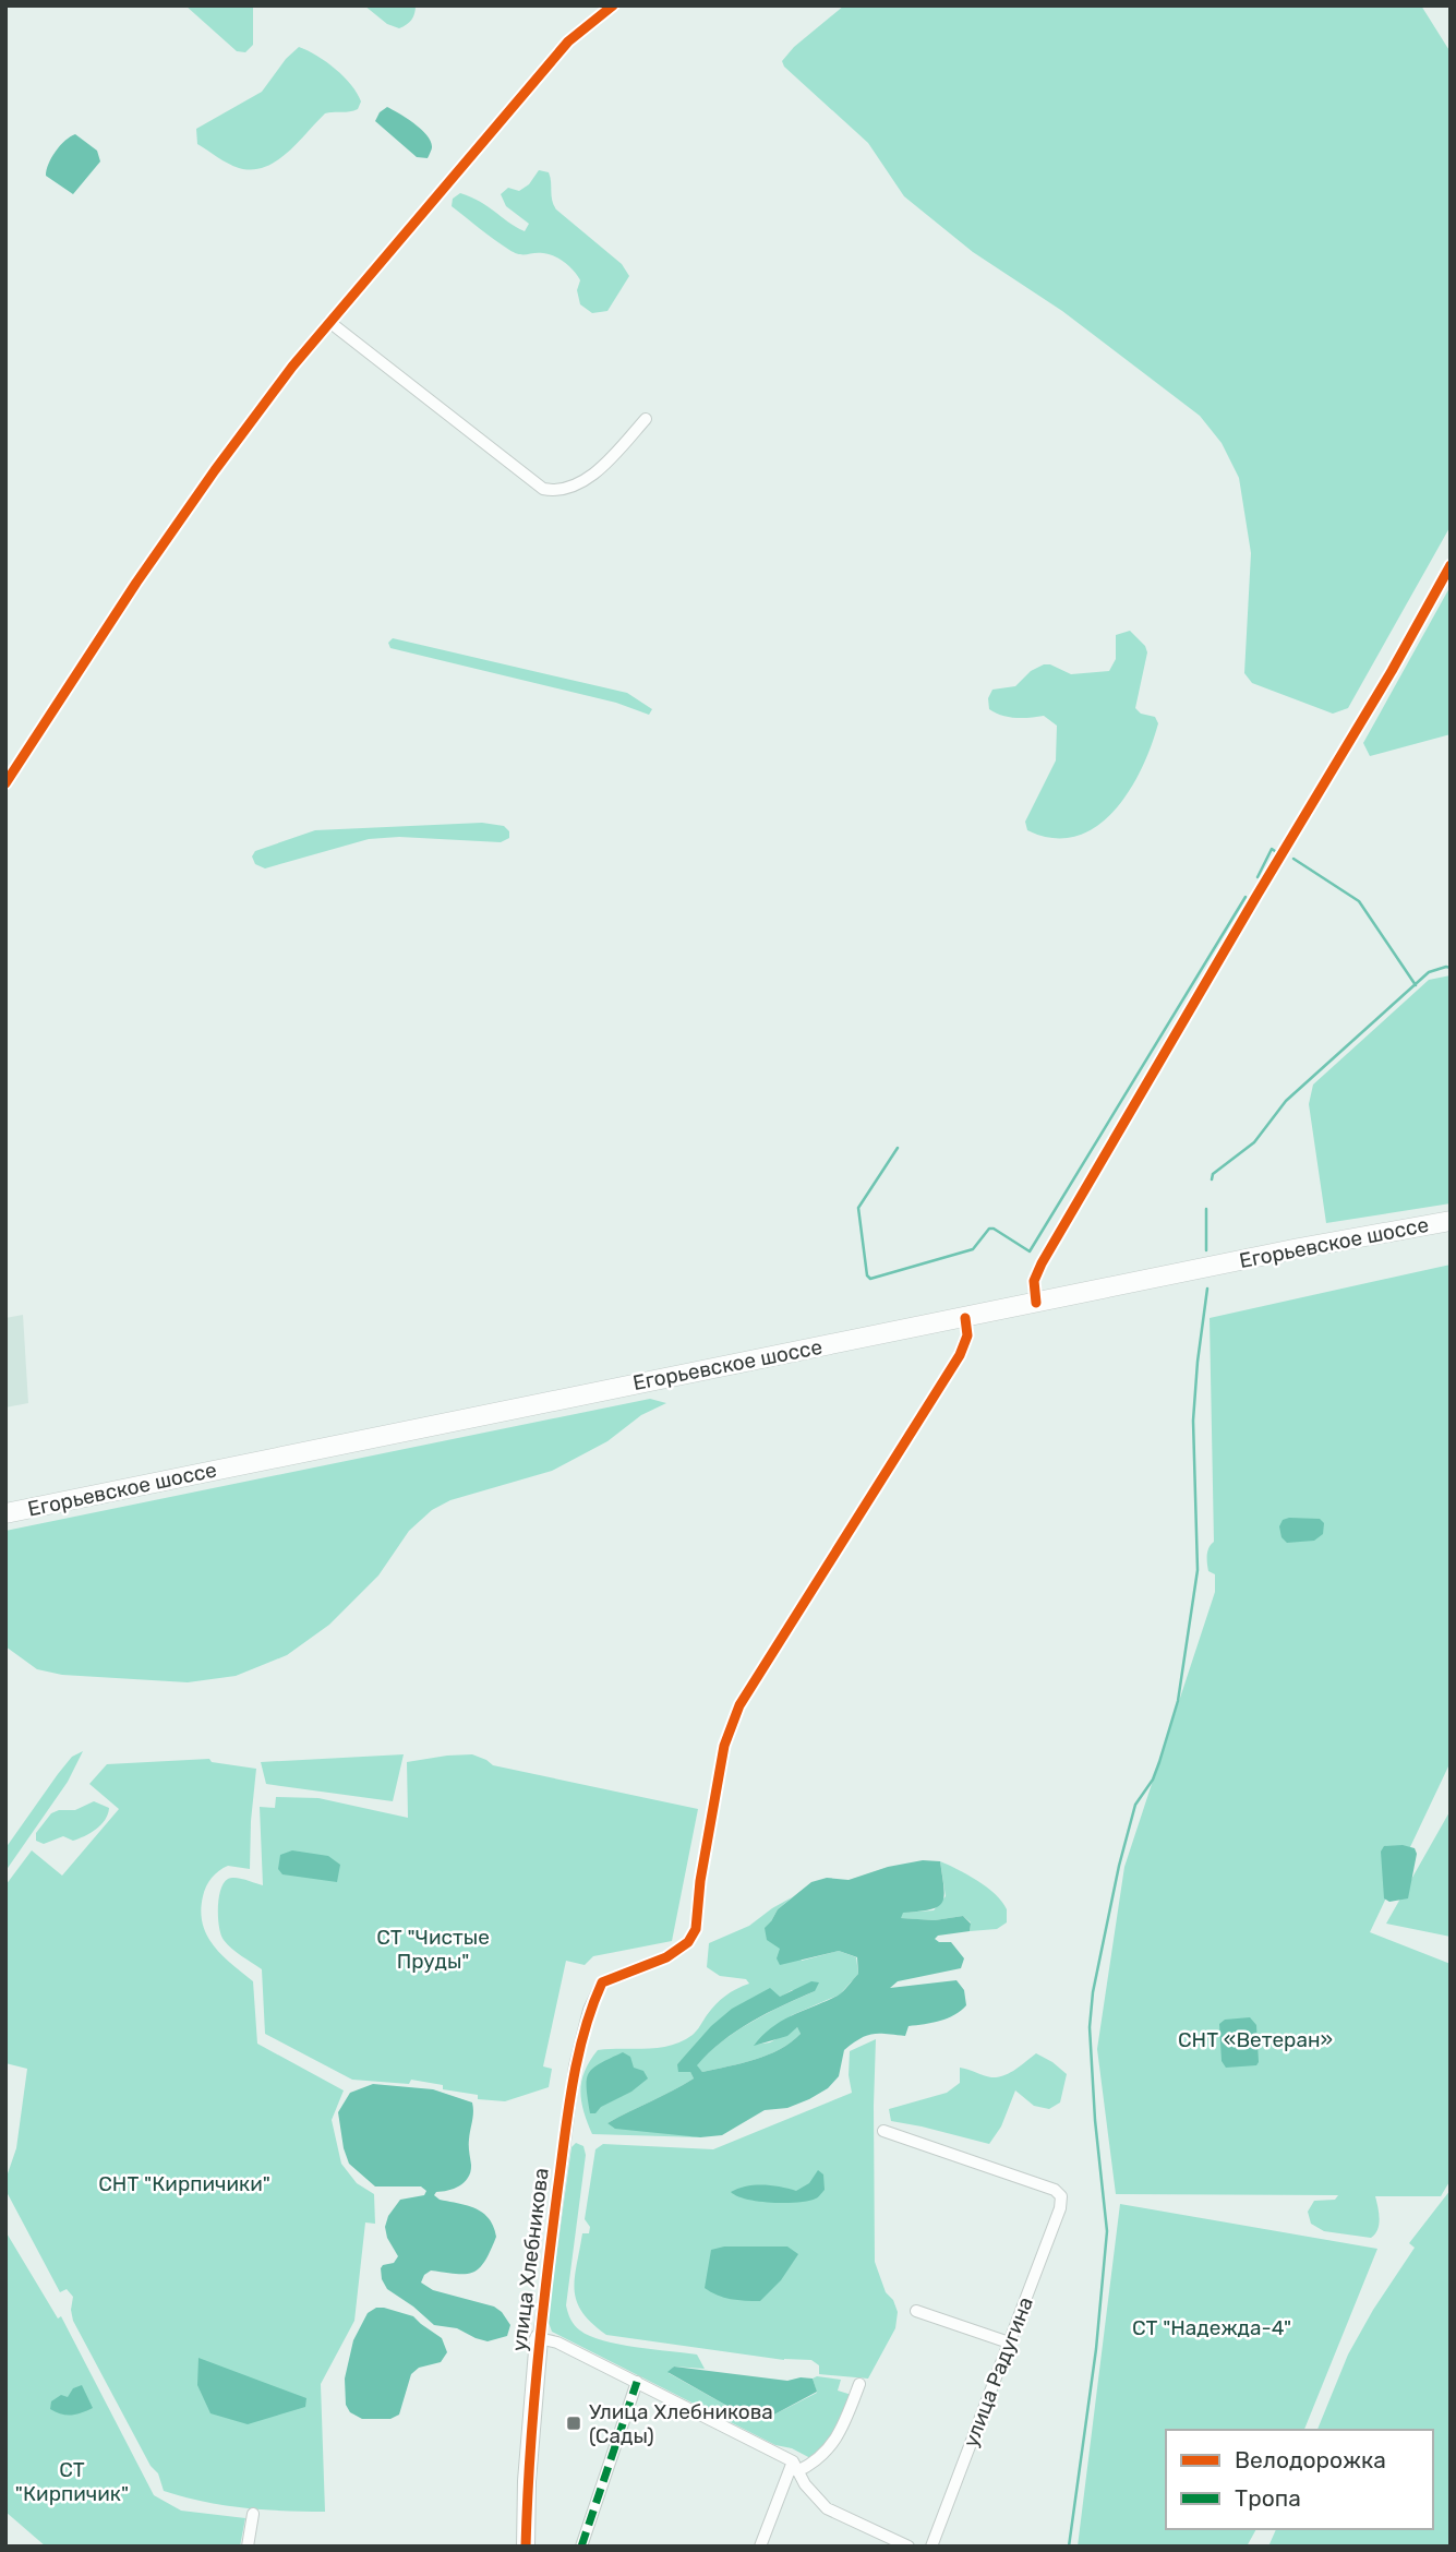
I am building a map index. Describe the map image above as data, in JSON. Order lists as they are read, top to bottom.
{
  "streets": {
    "main road": ["Егорьевское шоссе"],
    "street": ["улица Хлебникова", "улица Радугина"]
  },
  "crossings": [
    ["Егорьевское шоссе", "улица Хлебникова"]
  ],
  "parks": [
    "СТ \"Чистые Пруды\"",
    "СНТ «Ветеран»",
    "СНТ \"Кирпичики\"",
    "СТ \"Надежда-4\"",
    "СТ \"Кирпичик\""
  ],
  "places": {
    "transit": ["Улица Хлебникова (Сады)"]
  },
  "legend": ["Велодорожка", "Тропа"]
}
